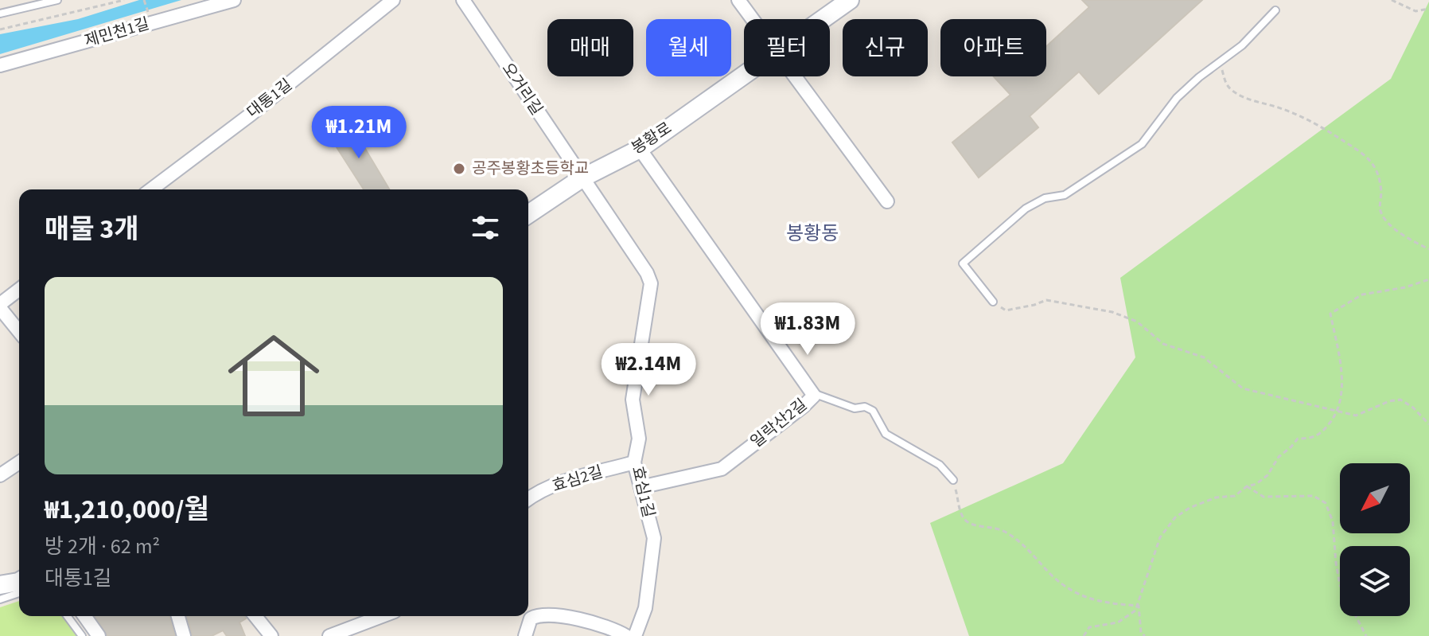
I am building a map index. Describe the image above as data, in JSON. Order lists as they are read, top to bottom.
{
  "streets": {
    "main road": ["봉황로"],
    "street": [
      "제민천1길",
      "오거리길",
      "대통1길",
      "일락산2길",
      "효심2길",
      "효심1길"
    ]
  },
  "crossings": [
    ["오거리길", "봉황로"],
    ["오거리길", "효심1길"],
    ["봉황로", "일락산2길"],
    ["봉황로", "효심1길"],
    ["일락산2길", "효심1길"],
    ["효심2길", "효심1길"]
  ],
  "districts": ["봉황동"],
  "places": ["공주봉황초등학교"],
  "north": "bottom left",
  "page": {
    "chip": [
      "매매",
      "월세",
      "필터",
      "신규",
      "아파트"
    ],
    "price": ["₩1.21M", "₩1.83M", "₩2.14M"],
    "heading": "매물 3개",
    "list": [
      {
        "name": "₩1,210,000/월",
        "note": "방 2개 · 62 m² · 대통1길"
      }
    ]
  }
}
